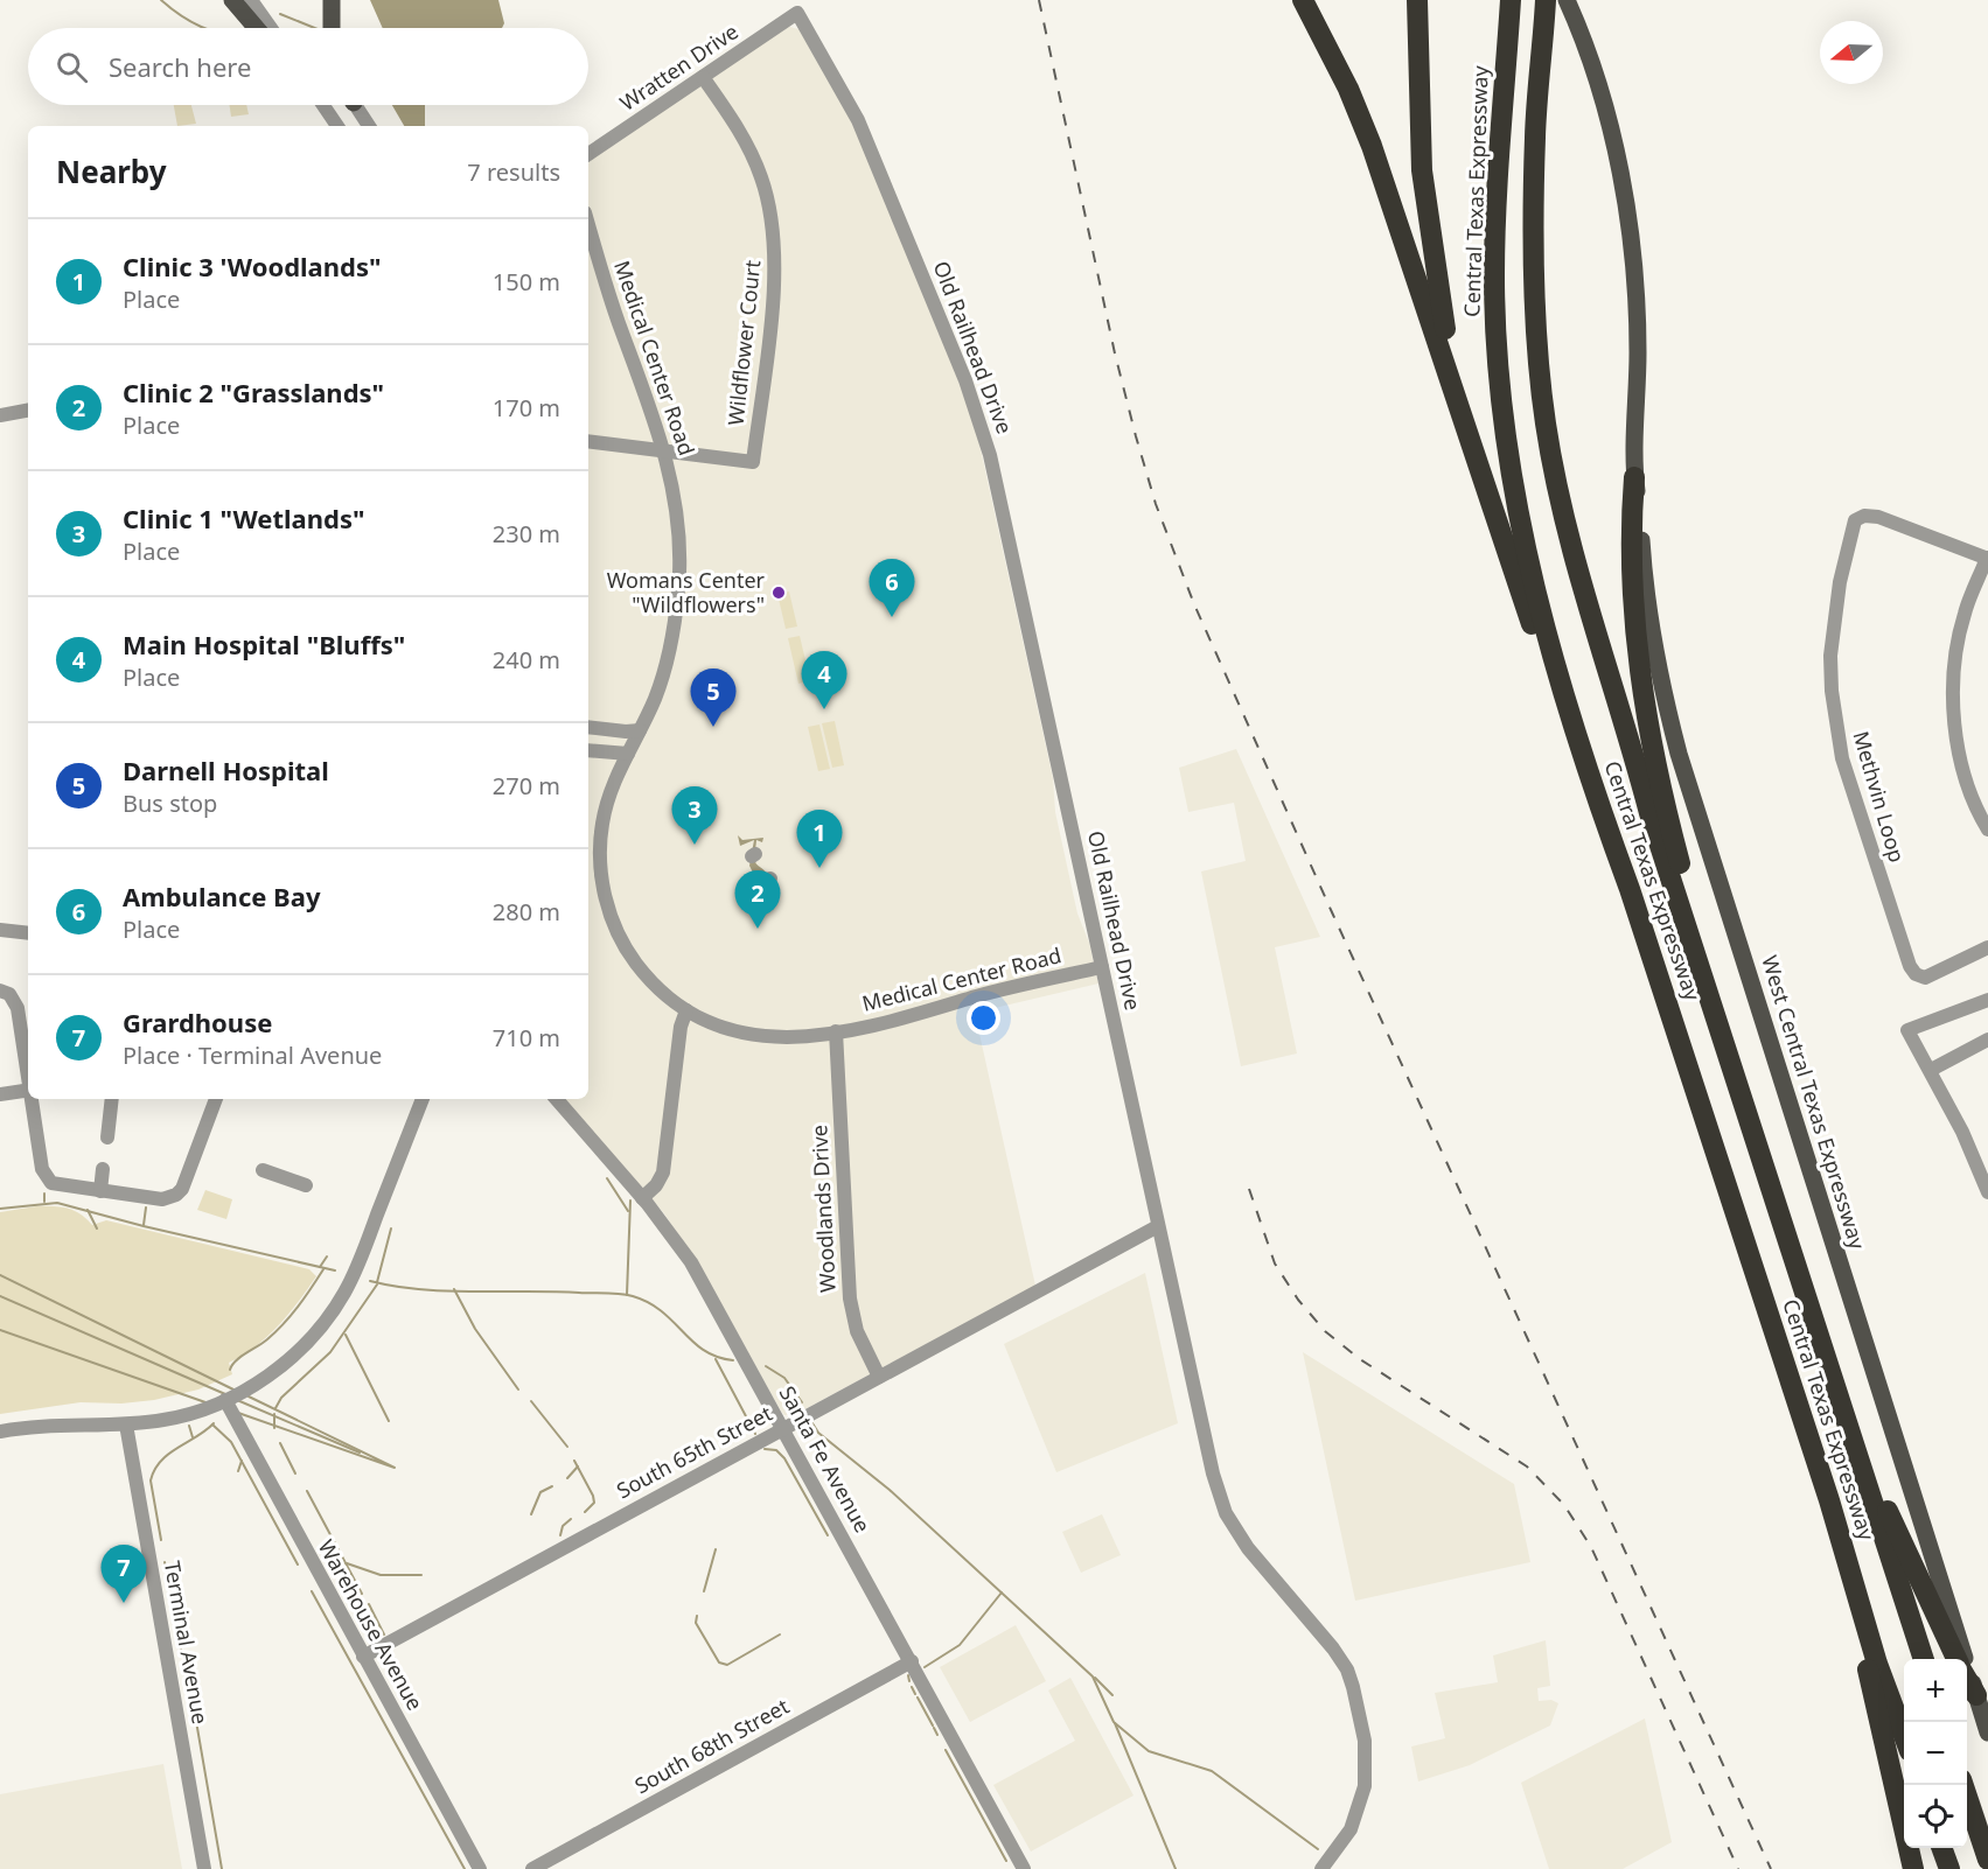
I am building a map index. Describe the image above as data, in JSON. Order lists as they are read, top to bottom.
{
  "streets": {
    "highway": ["Central Texas Expressway"],
    "main road": ["West Central Texas Expressway"],
    "street": [
      "Wratten Drive",
      "Wildflower Court",
      "Old Railhead Drive",
      "Medical Center Road",
      "Methvin Loop",
      "Woodlands Drive",
      "South 65th Street",
      "Santa Fe Avenue",
      "Warehouse Avenue",
      "Terminal Avenue",
      "South 68th Street"
    ]
  },
  "crossings": [
    ["Wratten Drive", "Wildflower Court"],
    ["Wratten Drive", "Old Railhead Drive"],
    ["Wildflower Court", "Medical Center Road"],
    ["Old Railhead Drive", "Medical Center Road"],
    ["Old Railhead Drive", "South 65th Street"],
    ["Medical Center Road", "Woodlands Drive"],
    ["Woodlands Drive", "South 65th Street"],
    ["South 65th Street", "Santa Fe Avenue"],
    ["South 65th Street", "Warehouse Avenue"],
    ["Santa Fe Avenue", "South 68th Street"]
  ],
  "places": ["Womans Center \"Wildflowers\""],
  "north": "left",
  "page": {
    "search": "Search here",
    "heading": ["Nearby", "7 results"],
    "list": [
      {
        "mark": "1",
        "name": "Clinic 3 'Woodlands\"",
        "note": "Place",
        "value": "150 m"
      },
      {
        "mark": "2",
        "name": "Clinic 2 \"Grasslands\"",
        "note": "Place",
        "value": "170 m"
      },
      {
        "mark": "3",
        "name": "Clinic 1 \"Wetlands\"",
        "note": "Place",
        "value": "230 m"
      },
      {
        "mark": "4",
        "name": "Main Hospital \"Bluffs\"",
        "note": "Place",
        "value": "240 m"
      },
      {
        "mark": "5",
        "name": "Darnell Hospital",
        "note": "Bus stop",
        "value": "270 m"
      },
      {
        "mark": "6",
        "name": "Ambulance Bay",
        "note": "Place",
        "value": "280 m"
      },
      {
        "mark": "7",
        "name": "Grardhouse",
        "note": "Place · Terminal Avenue",
        "value": "710 m"
      }
    ],
    "pins": [
      "6",
      "4",
      "5",
      "3",
      "1",
      "2",
      "7"
    ],
    "map_buttons": ["+", "−"]
  }
}
